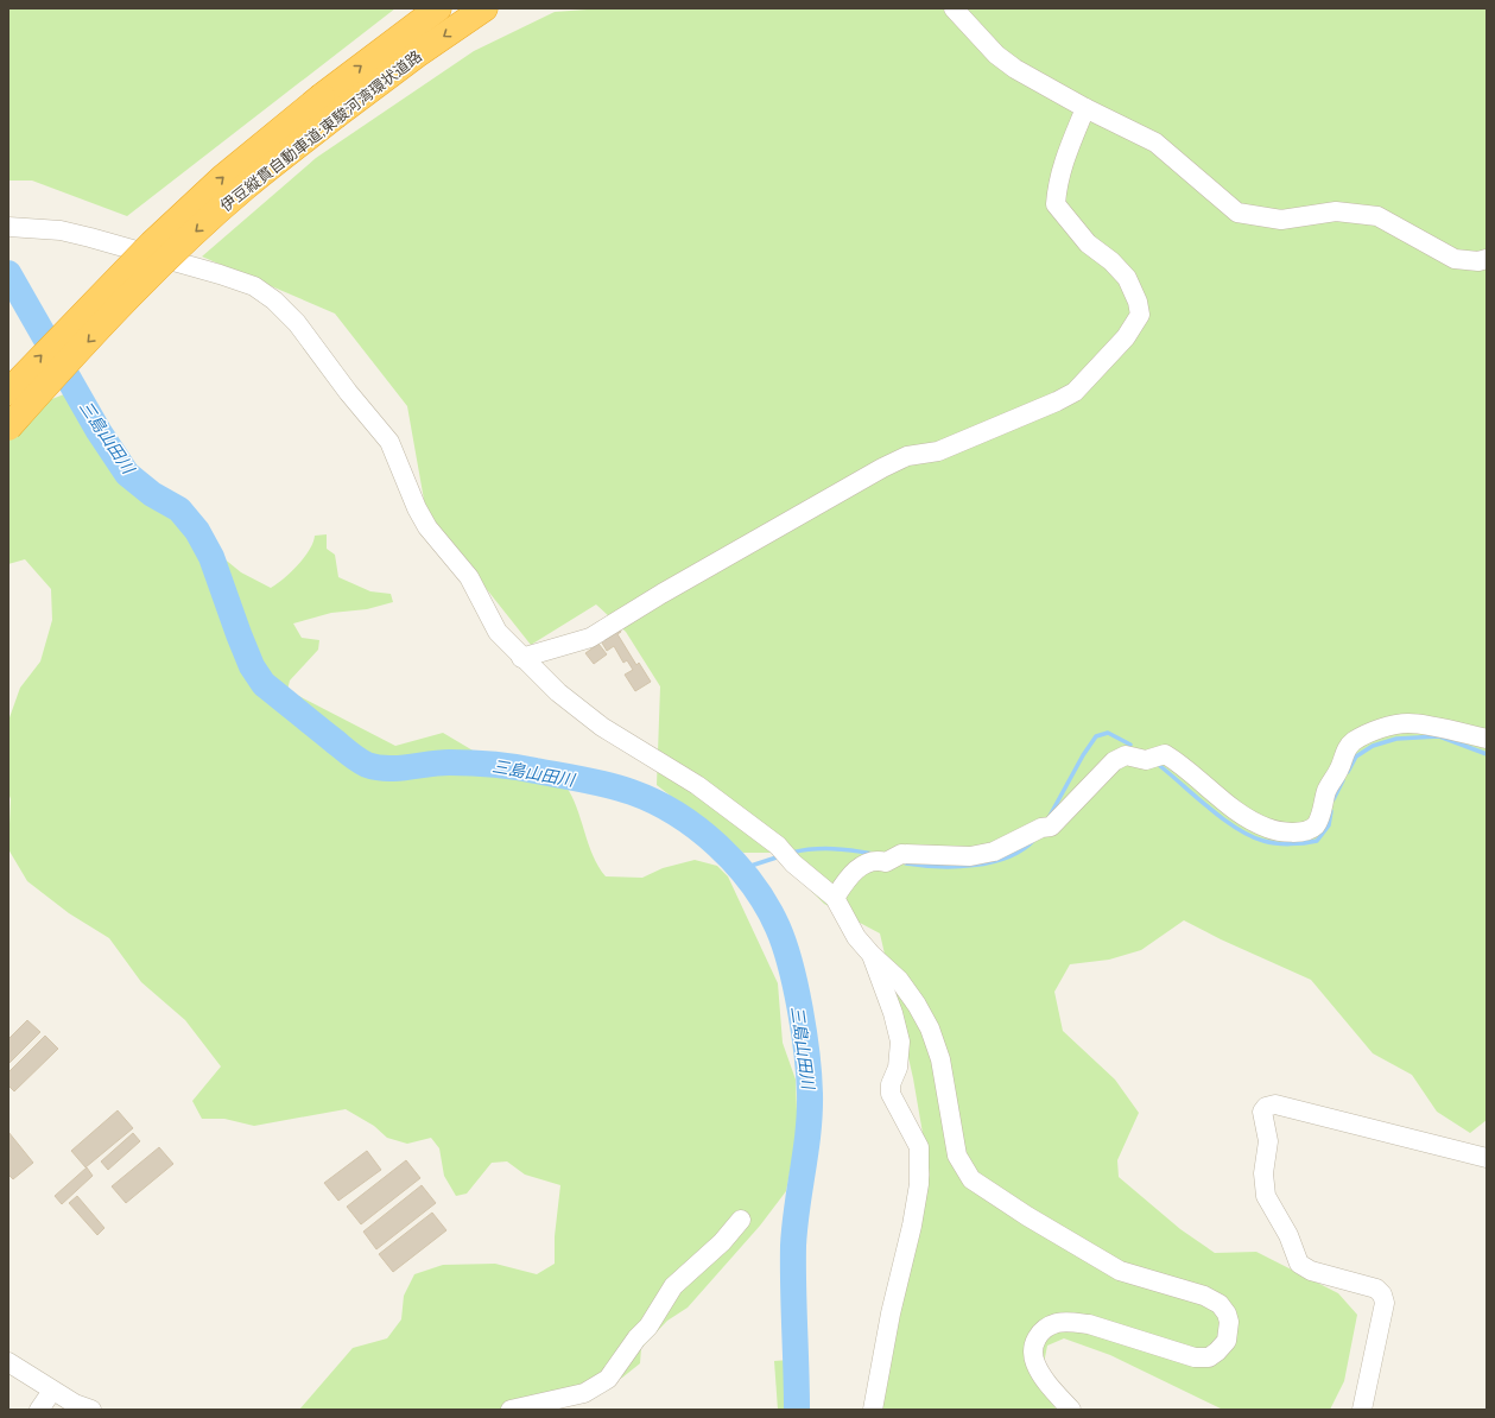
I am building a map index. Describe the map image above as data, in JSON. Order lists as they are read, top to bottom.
{
  "streets": {
    "highway": ["伊豆縦貫自動車道;東駿河湾環状道路"]
  },
  "water": ["三島山田川"]
}
